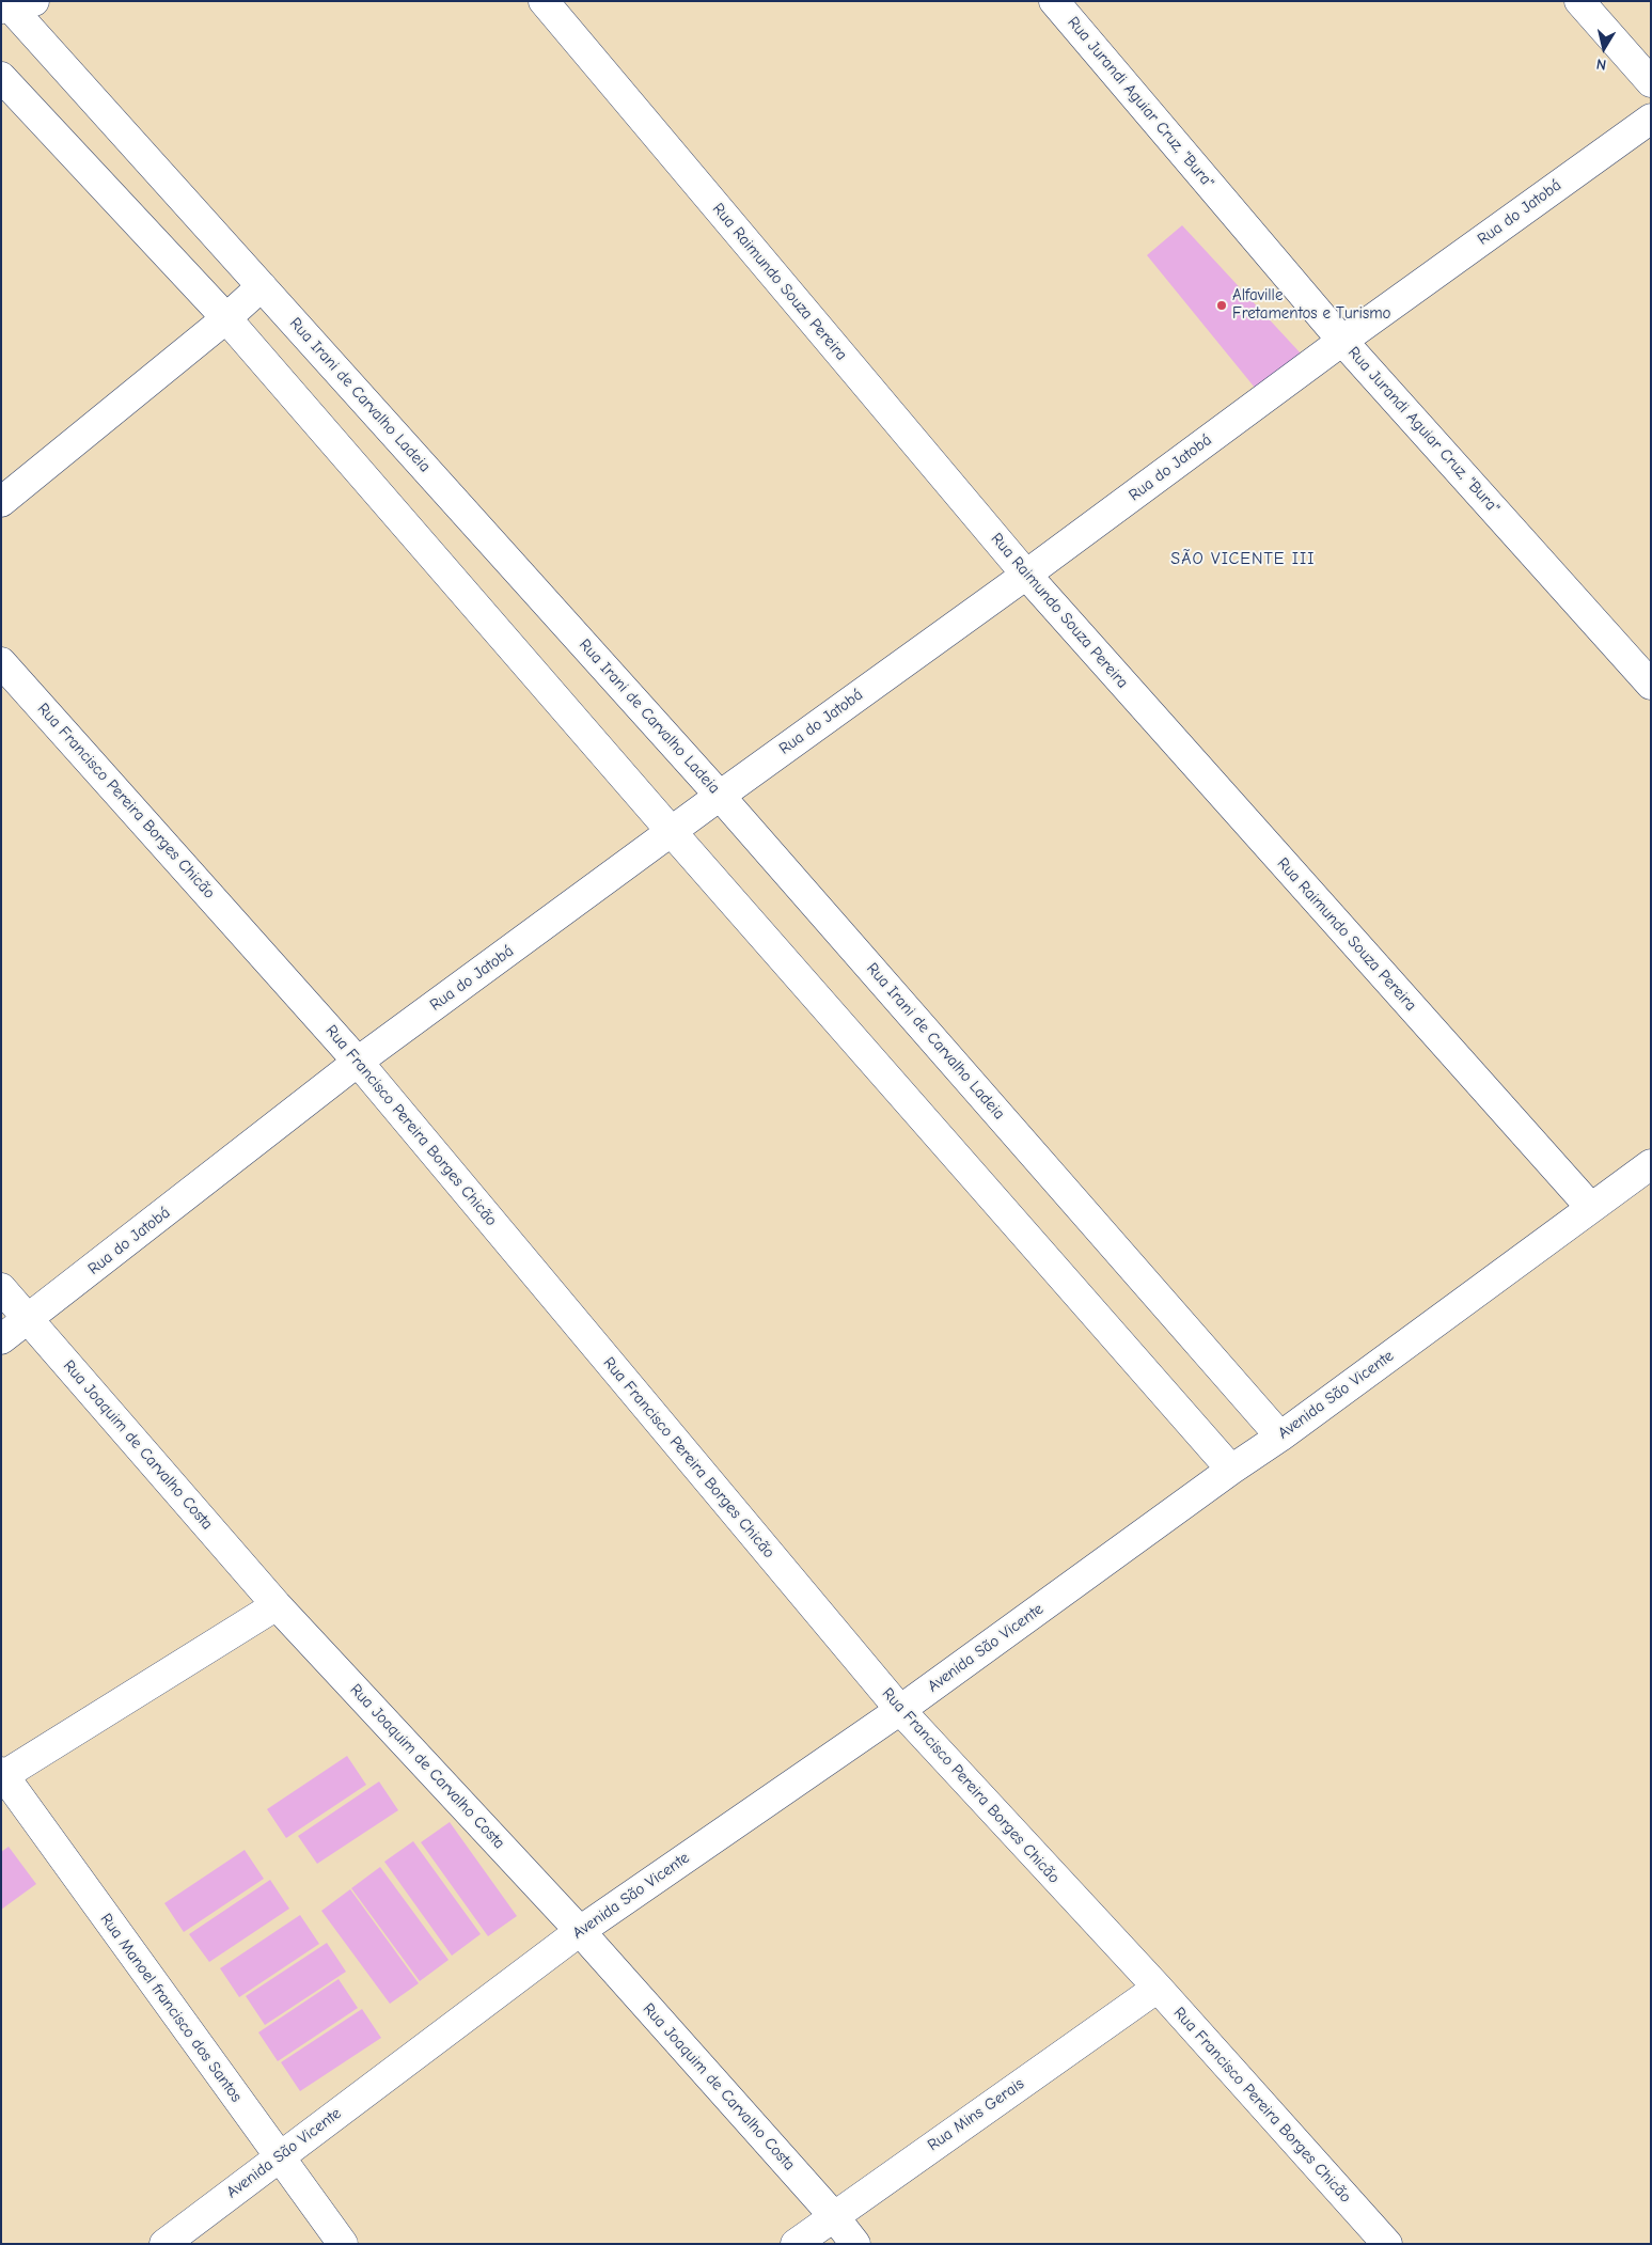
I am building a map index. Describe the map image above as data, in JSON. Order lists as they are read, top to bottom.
{
  "streets": {
    "street": [
      "Rua Jurandi Aguiar Cruz, \"Bura\"",
      "Rua do Jatobá",
      "Rua Raimundo Souza Pereira",
      "Rua Irani de Carvalho Ladeia",
      "Rua Francisco Pereira Borges Chicão",
      "Avenida São Vicente",
      "Rua Joaquim de Carvalho Costa",
      "Rua Manoel francisco dos Santos",
      "Rua Mins Gerais"
    ]
  },
  "crossings": [
    ["Rua Jurandi Aguiar Cruz, \"Bura\"", "Rua do Jatobá"],
    ["Rua do Jatobá", "Rua Raimundo Souza Pereira"],
    ["Rua do Jatobá", "Rua Irani de Carvalho Ladeia"],
    ["Rua do Jatobá", "Rua Francisco Pereira Borges Chicão"],
    ["Rua do Jatobá", "Rua Joaquim de Carvalho Costa"],
    ["Rua Raimundo Souza Pereira", "Avenida São Vicente"],
    ["Rua Irani de Carvalho Ladeia", "Avenida São Vicente"],
    ["Rua Francisco Pereira Borges Chicão", "Avenida São Vicente"],
    ["Rua Francisco Pereira Borges Chicão", "Rua Mins Gerais"],
    ["Avenida São Vicente", "Rua Joaquim de Carvalho Costa"],
    ["Avenida São Vicente", "Rua Manoel francisco dos Santos"],
    ["Rua Joaquim de Carvalho Costa", "Rua Mins Gerais"]
  ],
  "districts": ["SÃO VICENTE III"],
  "places": ["Alfaville Fretamentos e Turismo"],
  "north": "bottom"
}
